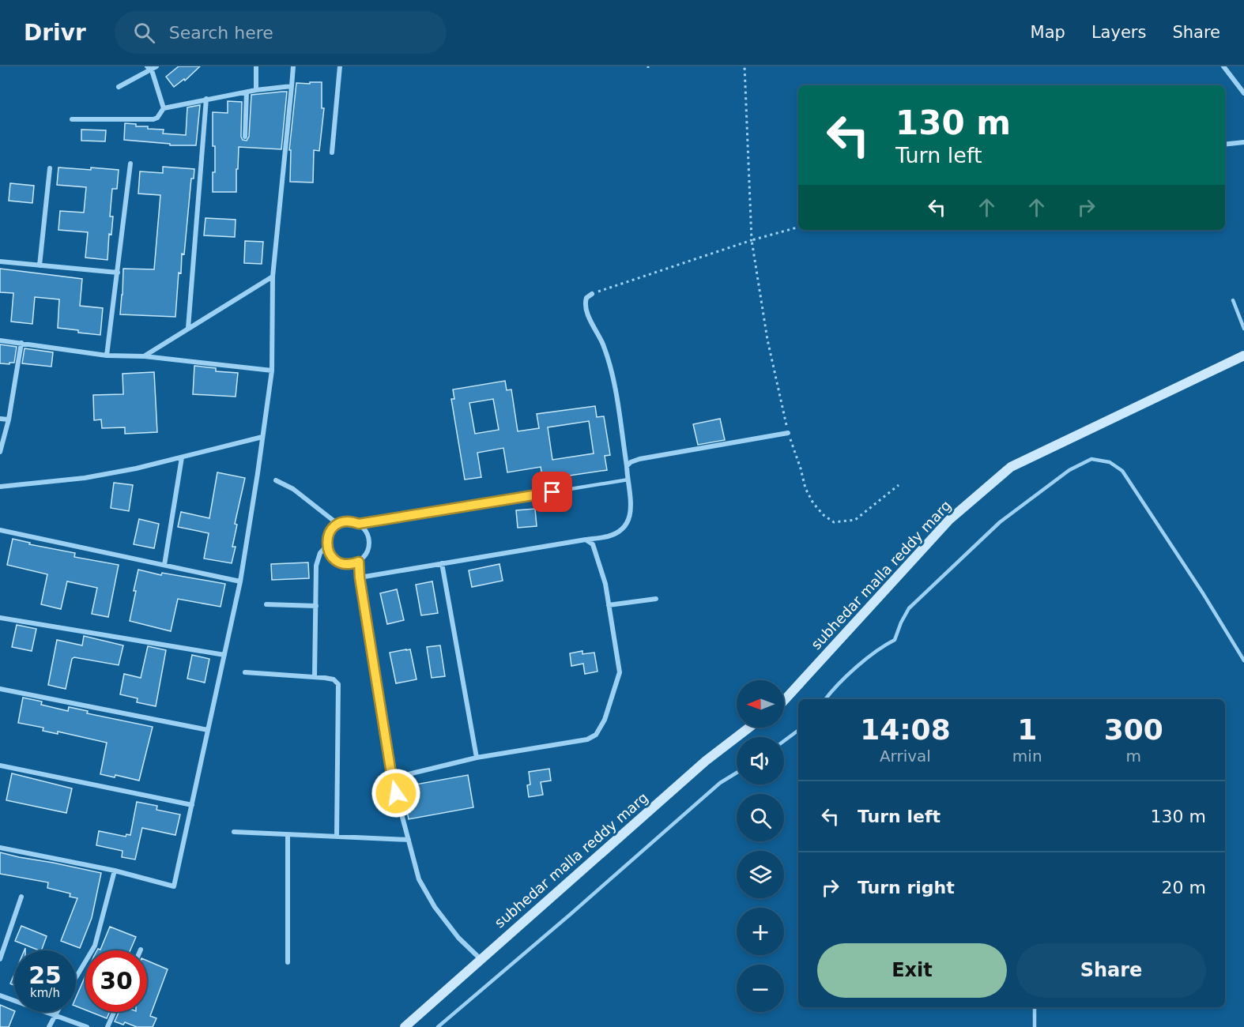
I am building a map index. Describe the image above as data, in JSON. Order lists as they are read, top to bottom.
{
  "streets": {
    "main road": ["subhedar malla reddy marg"]
  },
  "north": "left",
  "page": {
    "header": "Drivr",
    "search": "Search here",
    "nav": ["Map", "Layers", "Share"],
    "turn": ["130 m", "Turn left"],
    "map_buttons": ["+", "−"],
    "eta": [
      "14:08",
      "Arrival",
      "1",
      "min",
      "300",
      "m"
    ],
    "list": [
      {
        "name": "Turn left",
        "value": "130 m"
      },
      {
        "name": "Turn right",
        "value": "20 m"
      }
    ],
    "buttons": ["Exit", "Share"],
    "speed": "25 km/h",
    "limit": "30"
  }
}
